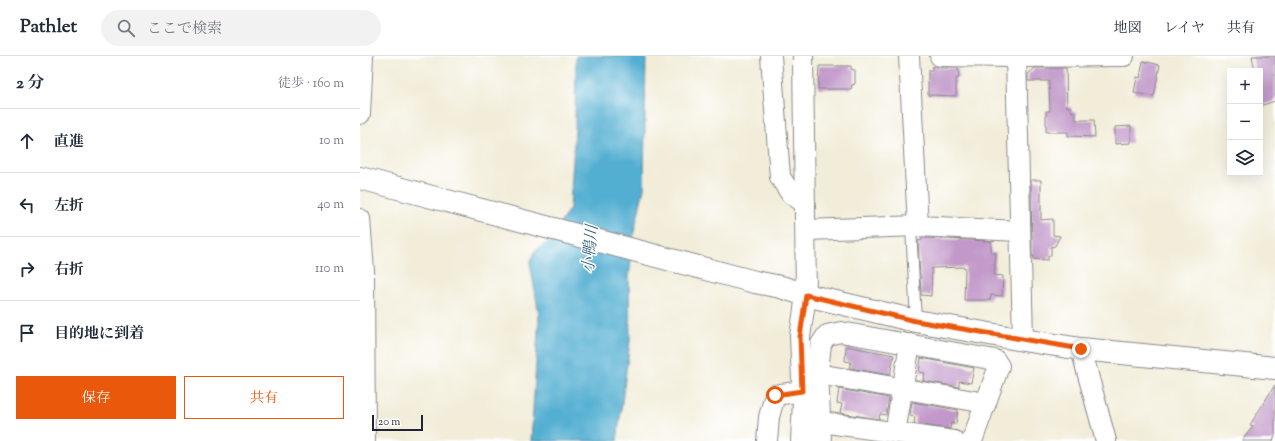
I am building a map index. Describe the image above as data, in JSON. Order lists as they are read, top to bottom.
{
  "water": ["小鴨川"],
  "scale_bar": "20 m",
  "page": {
    "header": "Pathlet",
    "search": "ここで検索",
    "nav": ["地図", "レイヤ", "共有"],
    "heading": ["2 分", "徒歩 · 160 m"],
    "map_buttons": ["+", "−"],
    "list": [
      ["直進", "10 m"],
      ["左折", "40 m"],
      ["右折", "110 m"],
      "目的地に到着"
    ],
    "buttons": ["保存", "共有"],
    "scale": "20 m"
  }
}
